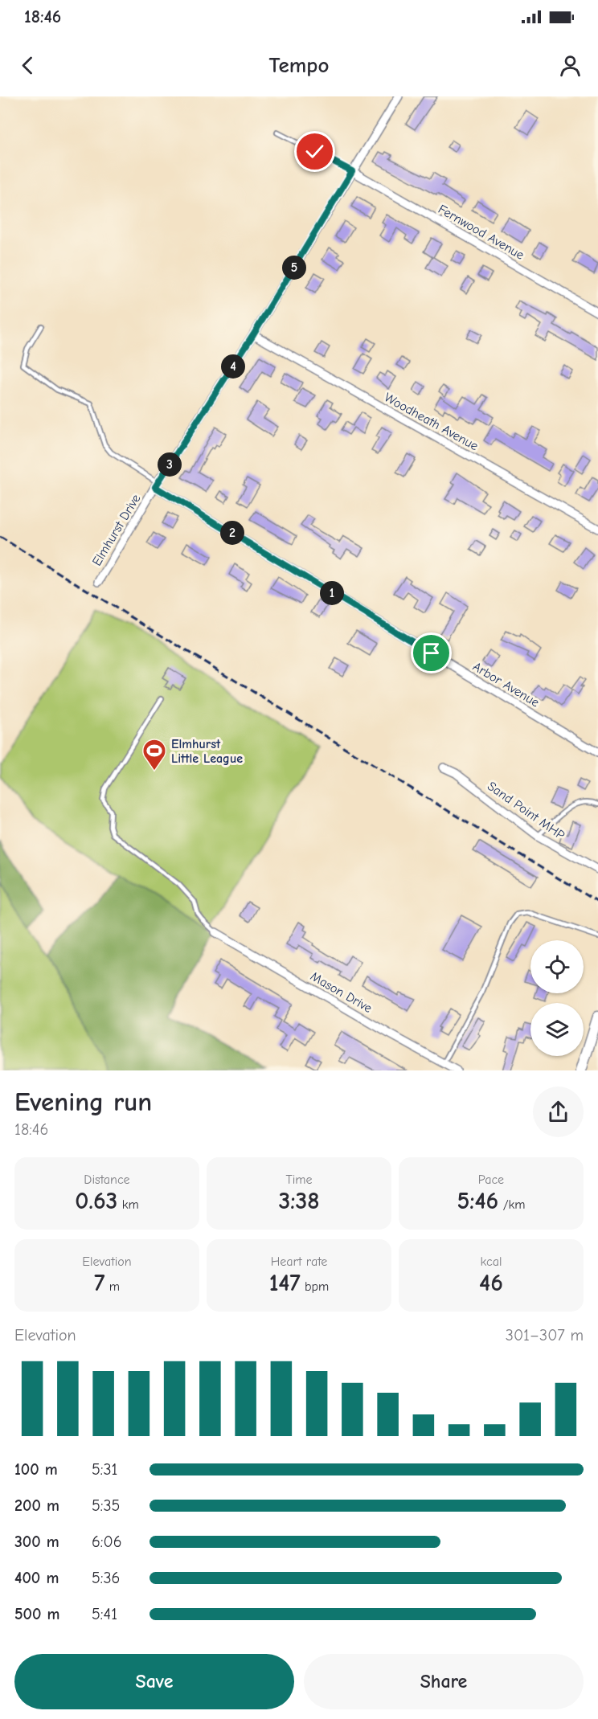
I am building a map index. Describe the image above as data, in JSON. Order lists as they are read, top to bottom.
{
  "streets": {
    "street": [
      "Fernwood Avenue",
      "Woodheath Avenue",
      "Elmhurst Drive",
      "Arbor Avenue",
      "Sand Point MHP",
      "Mason Drive"
    ]
  },
  "crossings": [
    ["Fernwood Avenue", "Elmhurst Drive"],
    ["Woodheath Avenue", "Elmhurst Drive"],
    ["Elmhurst Drive", "Arbor Avenue"]
  ],
  "places": {
    "sports": ["Elmhurst Little League"]
  },
  "page": {
    "status": "18:46",
    "header": "Tempo",
    "pins": [
      "5",
      "4",
      "3",
      "2",
      "1"
    ],
    "heading": ["Evening run", "18:46"],
    "stats": [
      ["Distance", "0.63 km"],
      ["Time", "3:38"],
      ["Pace", "5:46 /km"],
      ["Elevation", "7 m"],
      ["Heart rate", "147 bpm"],
      ["kcal", "46"]
    ],
    "chart": ["Elevation", "301–307 m"],
    "list": [
      {
        "name": "100 m",
        "note": "5:31"
      },
      {
        "name": "200 m",
        "note": "5:35"
      },
      {
        "name": "300 m",
        "note": "6:06"
      },
      {
        "name": "400 m",
        "note": "5:36"
      },
      {
        "name": "500 m",
        "note": "5:41"
      }
    ],
    "buttons": ["Save", "Share"]
  }
}
